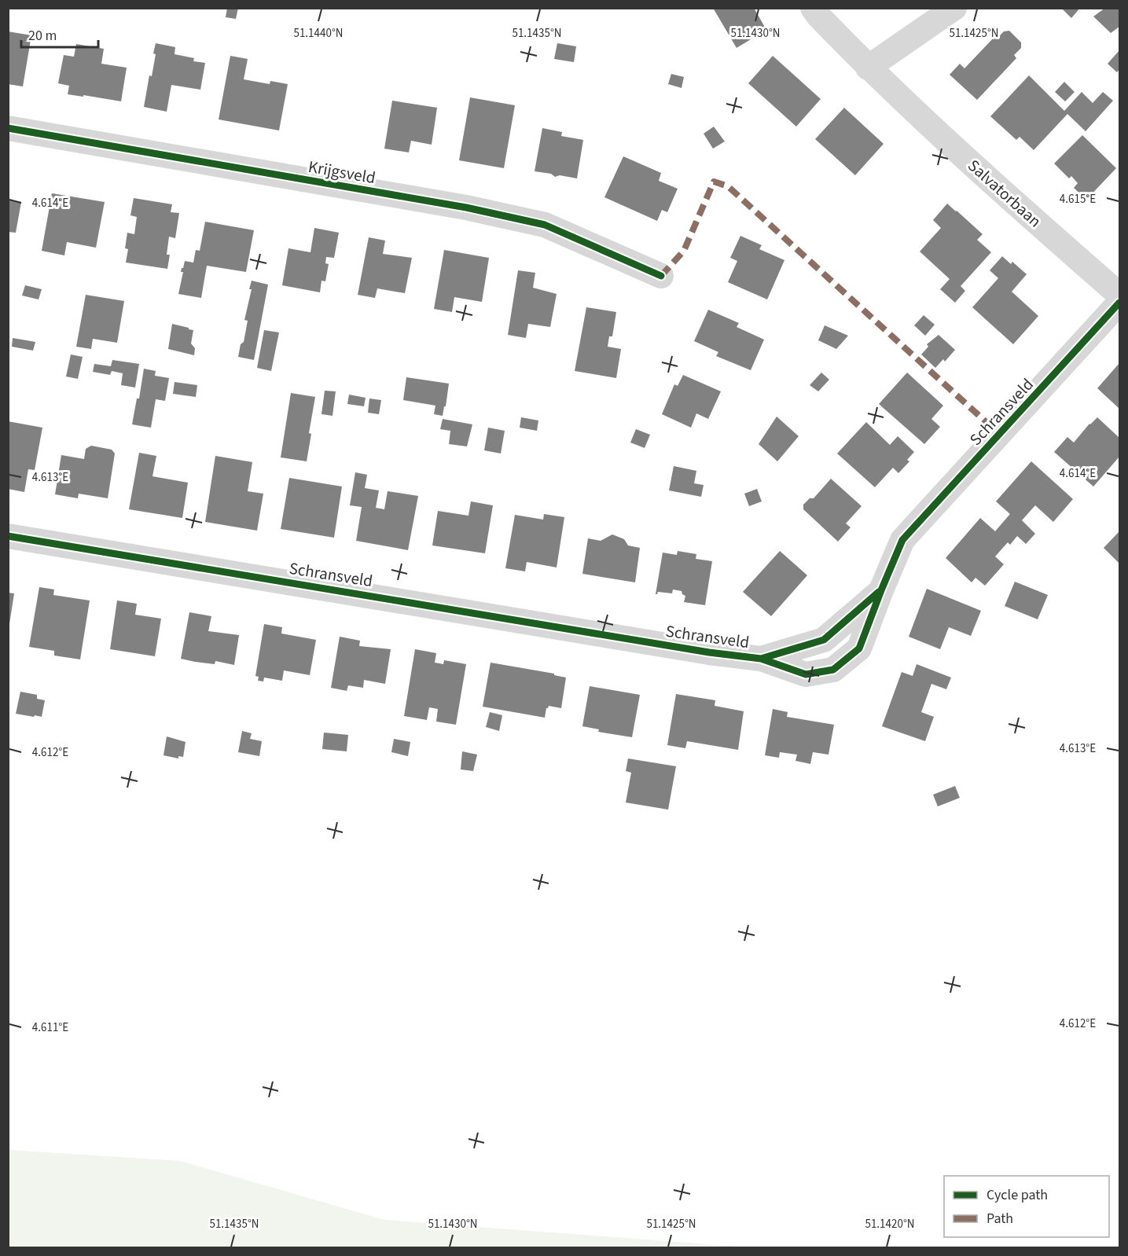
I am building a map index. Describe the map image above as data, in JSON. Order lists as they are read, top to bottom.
{
  "streets": {
    "street": ["Krijgsveld", "Salvatorbaan", "Schransveld"]
  },
  "legend": ["Cycle path", "Path"],
  "scale_bar": "20 m",
  "coordinates": [
    "51.1440°N",
    "51.1435°N",
    "51.1430°N",
    "51.1425°N",
    "4.615°E",
    "4.614°E",
    "4.613°E",
    "4.612°E",
    "4.611°E",
    "51.1420°N"
  ]
}
